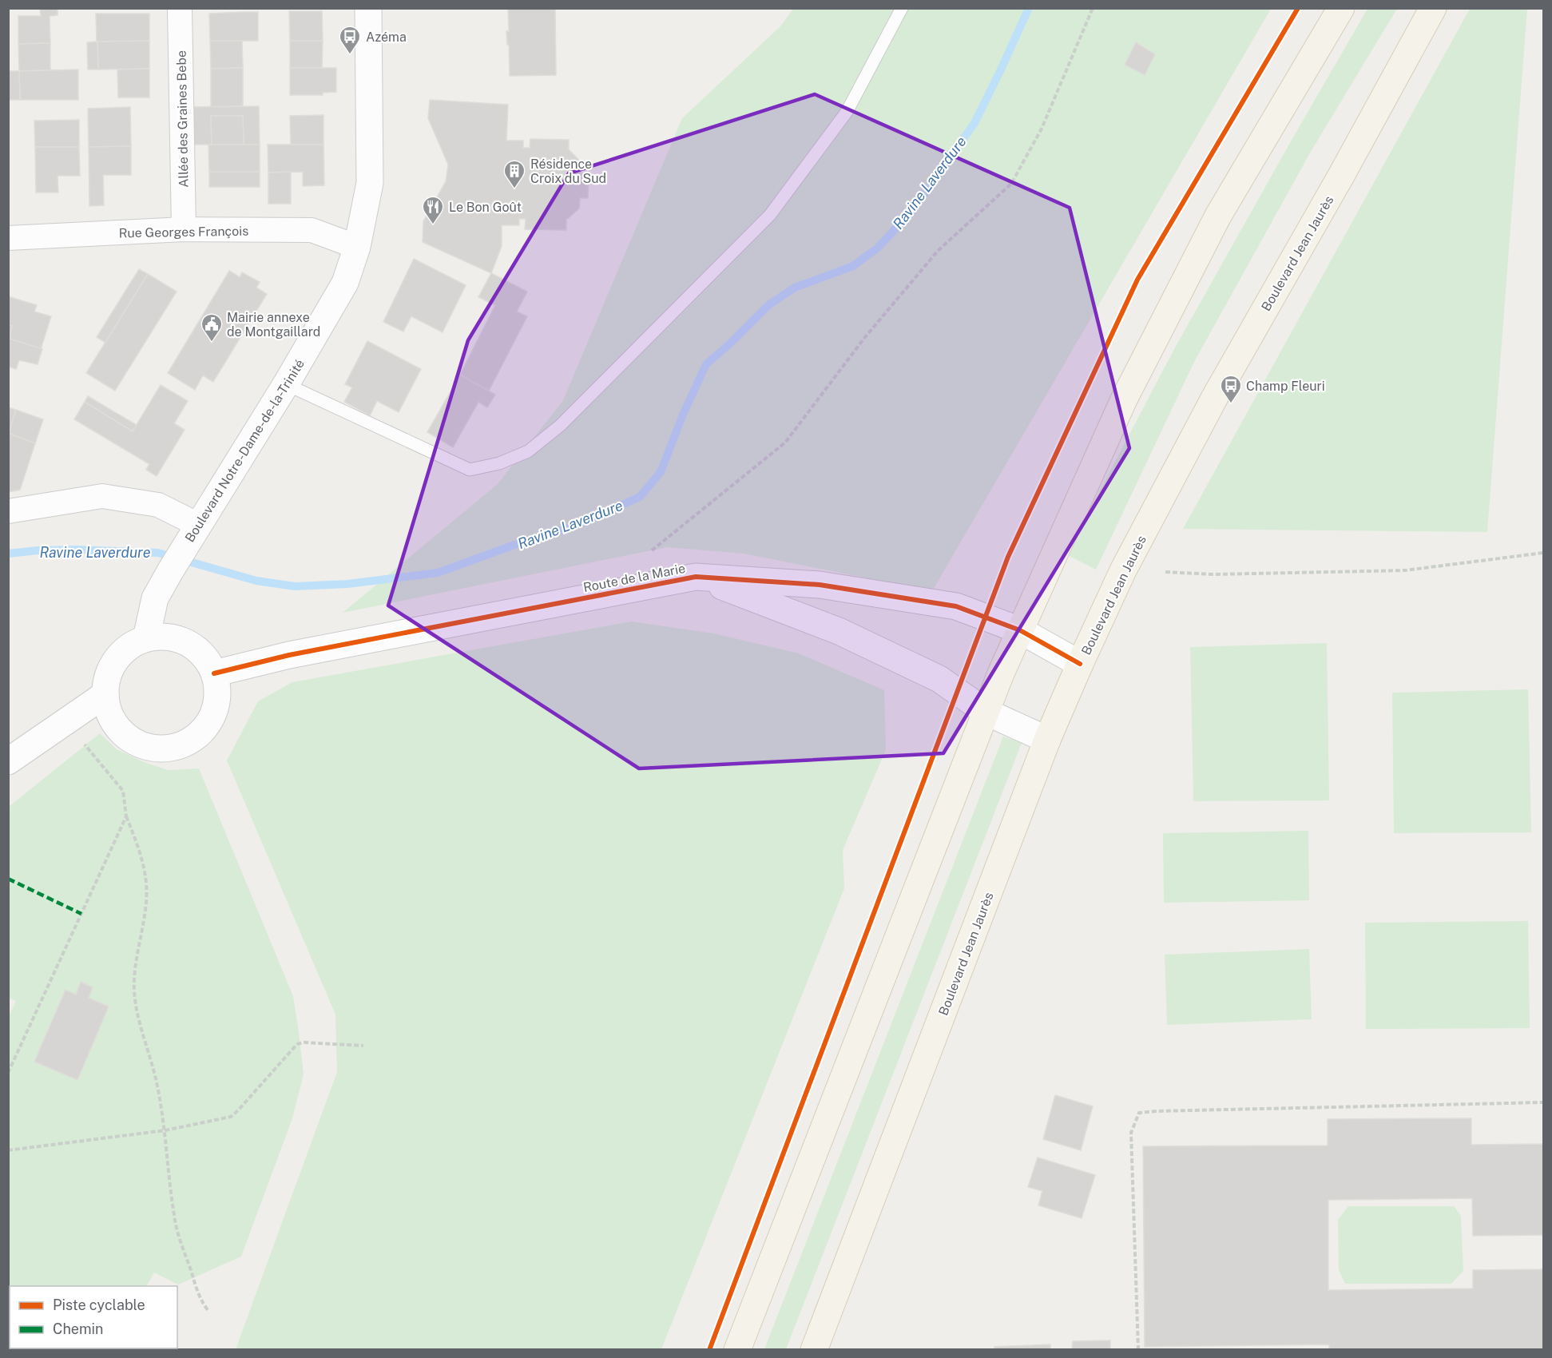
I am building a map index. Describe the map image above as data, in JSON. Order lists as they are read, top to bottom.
{
  "streets": {
    "main road": ["Boulevard Jean Jaurès"],
    "street": [
      "Allée des Graines Bebe",
      "Rue Georges François",
      "Boulevard Notre-Dame-de-la-Trinité",
      "Route de la Marie"
    ]
  },
  "crossings": [
    ["Allée des Graines Bebe", "Rue Georges François"],
    ["Rue Georges François", "Boulevard Notre-Dame-de-la-Trinité"],
    ["Boulevard Jean Jaurès", "Route de la Marie"],
    ["Boulevard Notre-Dame-de-la-Trinité", "Route de la Marie"]
  ],
  "water": ["Ravine Laverdure"],
  "places": {
    "bus stop": ["Azéma", "Champ Fleuri"],
    "building": ["Résidence Croix du Sud"],
    "restaurant": ["Le Bon Goût"],
    "public building": ["Mairie annexe de Montgaillard"]
  },
  "legend": ["Piste cyclable", "Chemin"]
}
